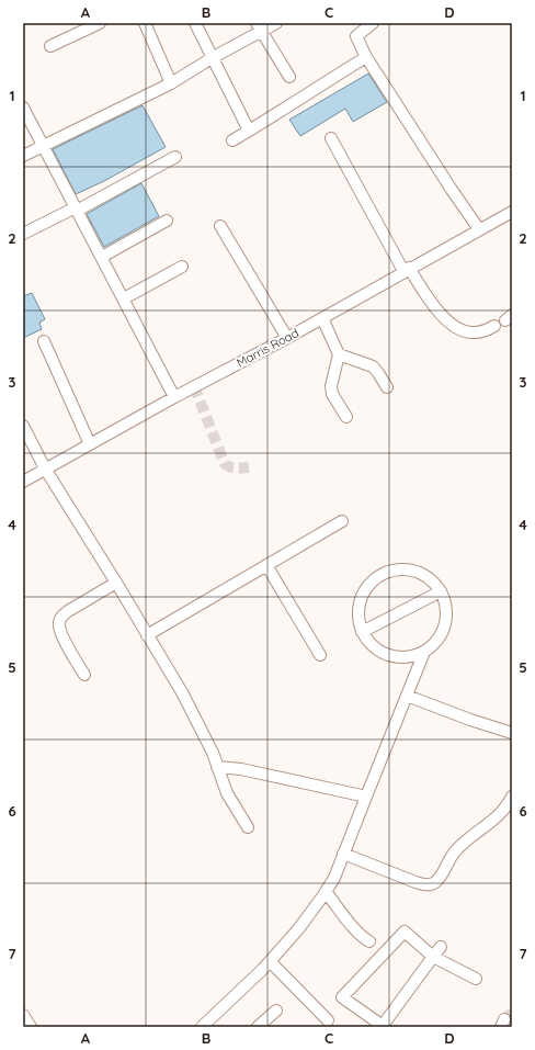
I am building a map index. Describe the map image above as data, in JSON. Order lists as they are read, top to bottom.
{
  "streets": {
    "street": ["Marris Road"]
  },
  "grid": {
    "columns": [
      "A",
      "B",
      "C",
      "D"
    ],
    "rows": [
      "1",
      "2",
      "3",
      "4",
      "5",
      "6",
      "7"
    ]
  }
}
